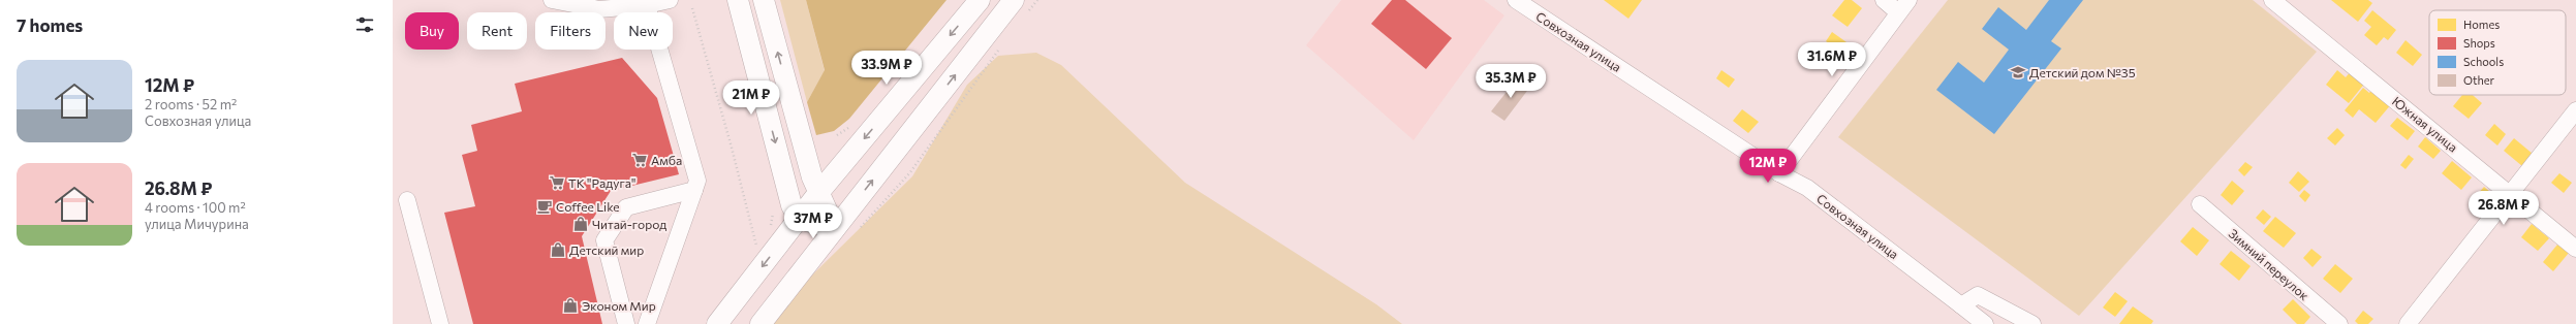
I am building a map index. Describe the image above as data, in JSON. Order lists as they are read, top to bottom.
{
  "streets": {
    "street": ["Совхозная улица", "Южная улица", "Зимний переулок"]
  },
  "places": {
    "school or university": ["Детский дом №35"],
    "supermarket": ["Амба", "ТК \"Радуга\""],
    "cafe": ["Coffee Like"],
    "shop": ["Читай-город", "Детский мир", "Эконом Мир"]
  },
  "legend": [
    "Homes",
    "Shops",
    "Schools",
    "Other"
  ],
  "page": {
    "heading": "7 homes",
    "chip": [
      "Buy",
      "Rent",
      "Filters",
      "New"
    ],
    "price": [
      "31.6M ₽",
      "33.9M ₽",
      "35.3M ₽",
      "21M ₽",
      "12M ₽",
      "26.8M ₽",
      "37M ₽"
    ],
    "list": [
      {
        "name": "12M ₽",
        "note": "2 rooms · 52 m² · Совхозная улица"
      },
      {
        "name": "26.8M ₽",
        "note": "4 rooms · 100 m² · улица Мичурина"
      }
    ]
  }
}
